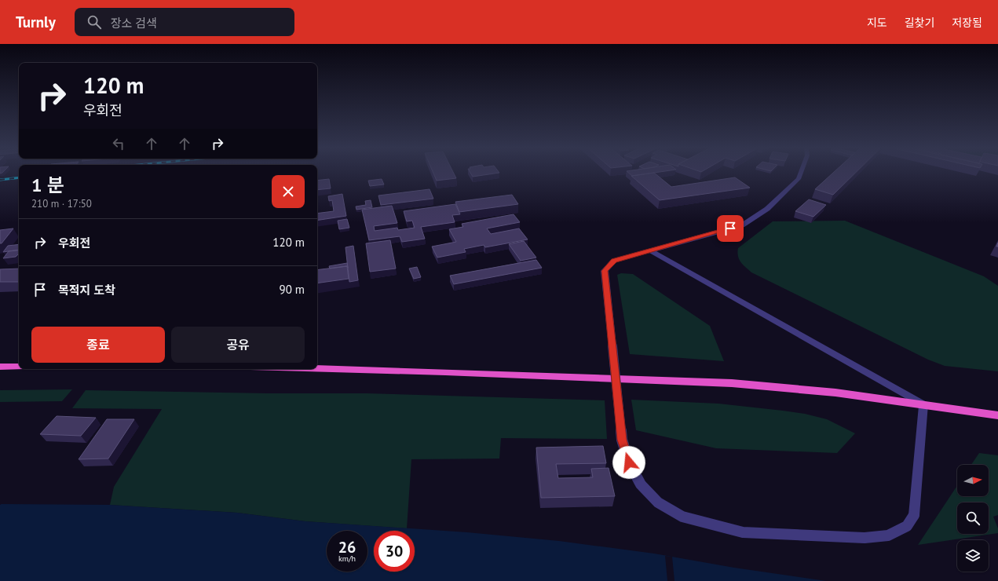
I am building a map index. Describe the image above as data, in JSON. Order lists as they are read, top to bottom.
{
  "north": "right",
  "page": {
    "header": "Turnly",
    "search": "장소 검색",
    "nav": ["지도", "길찾기", "저장됨"],
    "turn": ["120 m", "우회전"],
    "heading": ["1 분", "210 m · 17:50"],
    "list": [
      {
        "name": "우회전",
        "value": "120 m"
      },
      {
        "name": "목적지 도착",
        "value": "90 m"
      }
    ],
    "buttons": ["종료", "공유"],
    "speed": "26 km/h",
    "limit": "30"
  }
}
